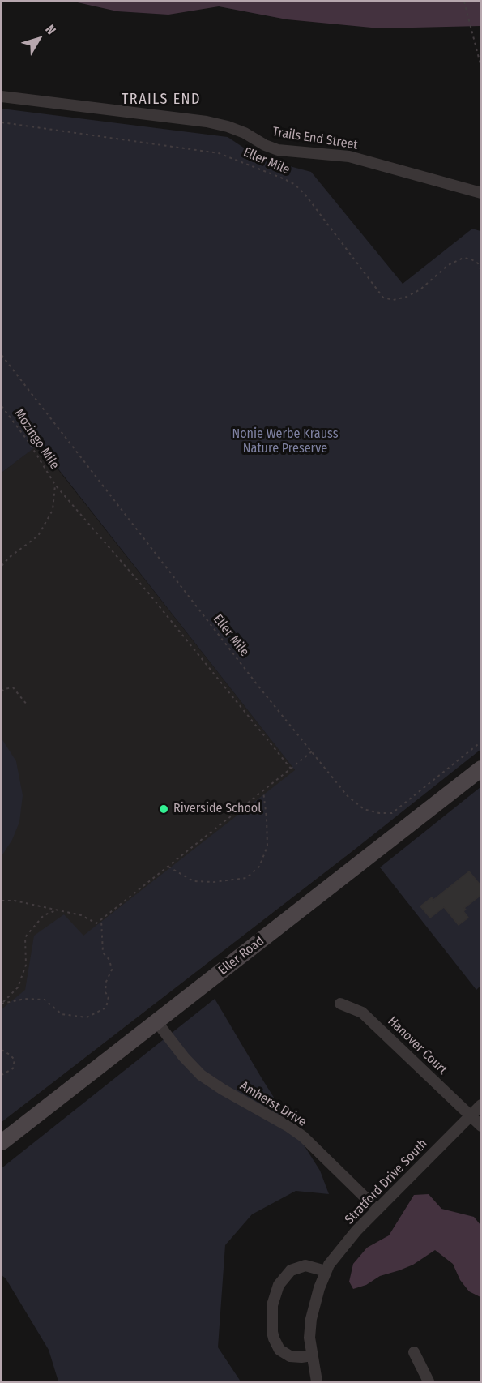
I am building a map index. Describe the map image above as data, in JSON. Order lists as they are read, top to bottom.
{
  "streets": {
    "street": [
      "Trails End Street",
      "Eller Road",
      "Hanover Court",
      "Amherst Drive",
      "Stratford Drive South"
    ],
    "path": ["Eller Mile", "Mozingo Mile"]
  },
  "crossings": [
    ["Eller Road", "Amherst Drive"],
    ["Hanover Court", "Stratford Drive South"],
    ["Amherst Drive", "Stratford Drive South"]
  ],
  "districts": ["TRAILS END"],
  "parks": ["Nonie Werbe Krauss Nature Preserve"],
  "places": ["Riverside School"],
  "north": "top right"
}
